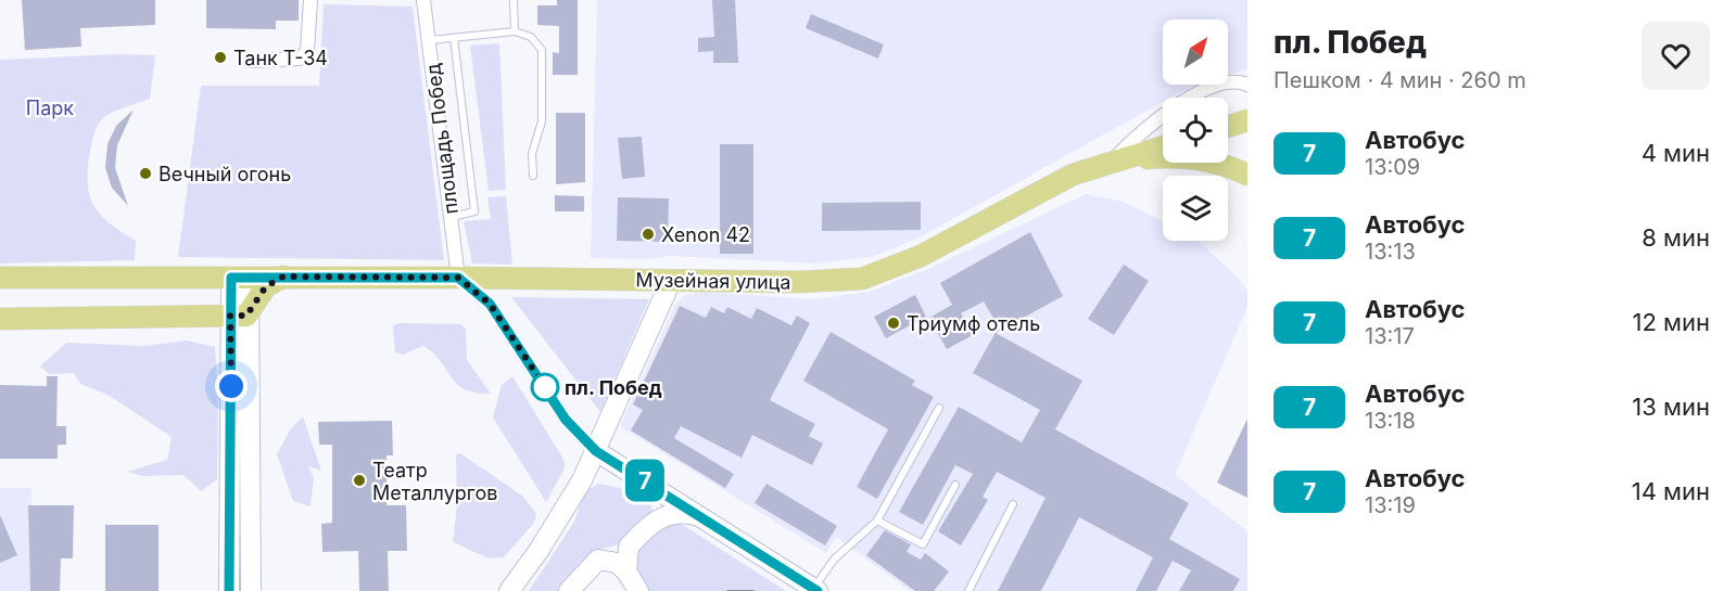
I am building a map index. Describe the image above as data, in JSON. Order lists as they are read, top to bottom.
{
  "streets": {
    "main road": ["Музейная улица"],
    "street": ["площадь Побед"]
  },
  "crossings": [
    ["площадь Побед", "Музейная улица"]
  ],
  "parks": ["Парк"],
  "places": [
    "Танк Т-34",
    "Вечный огонь",
    "Xenon 42",
    "Триумф отель",
    "пл. Побед",
    "Театр Металлургов"
  ],
  "lines": ["bus line 7"],
  "north": "top right",
  "page": {
    "on_map": "7",
    "heading": ["пл. Побед", "Пешком · 4 мин · 260 m"],
    "list": [
      {
        "mark": "7",
        "name": "Автобус",
        "note": "13:09",
        "value": "4 мин"
      },
      {
        "mark": "7",
        "name": "Автобус",
        "note": "13:13",
        "value": "8 мин"
      },
      {
        "mark": "7",
        "name": "Автобус",
        "note": "13:17",
        "value": "12 мин"
      },
      {
        "mark": "7",
        "name": "Автобус",
        "note": "13:18",
        "value": "13 мин"
      },
      {
        "mark": "7",
        "name": "Автобус",
        "note": "13:19",
        "value": "14 мин"
      }
    ]
  }
}
